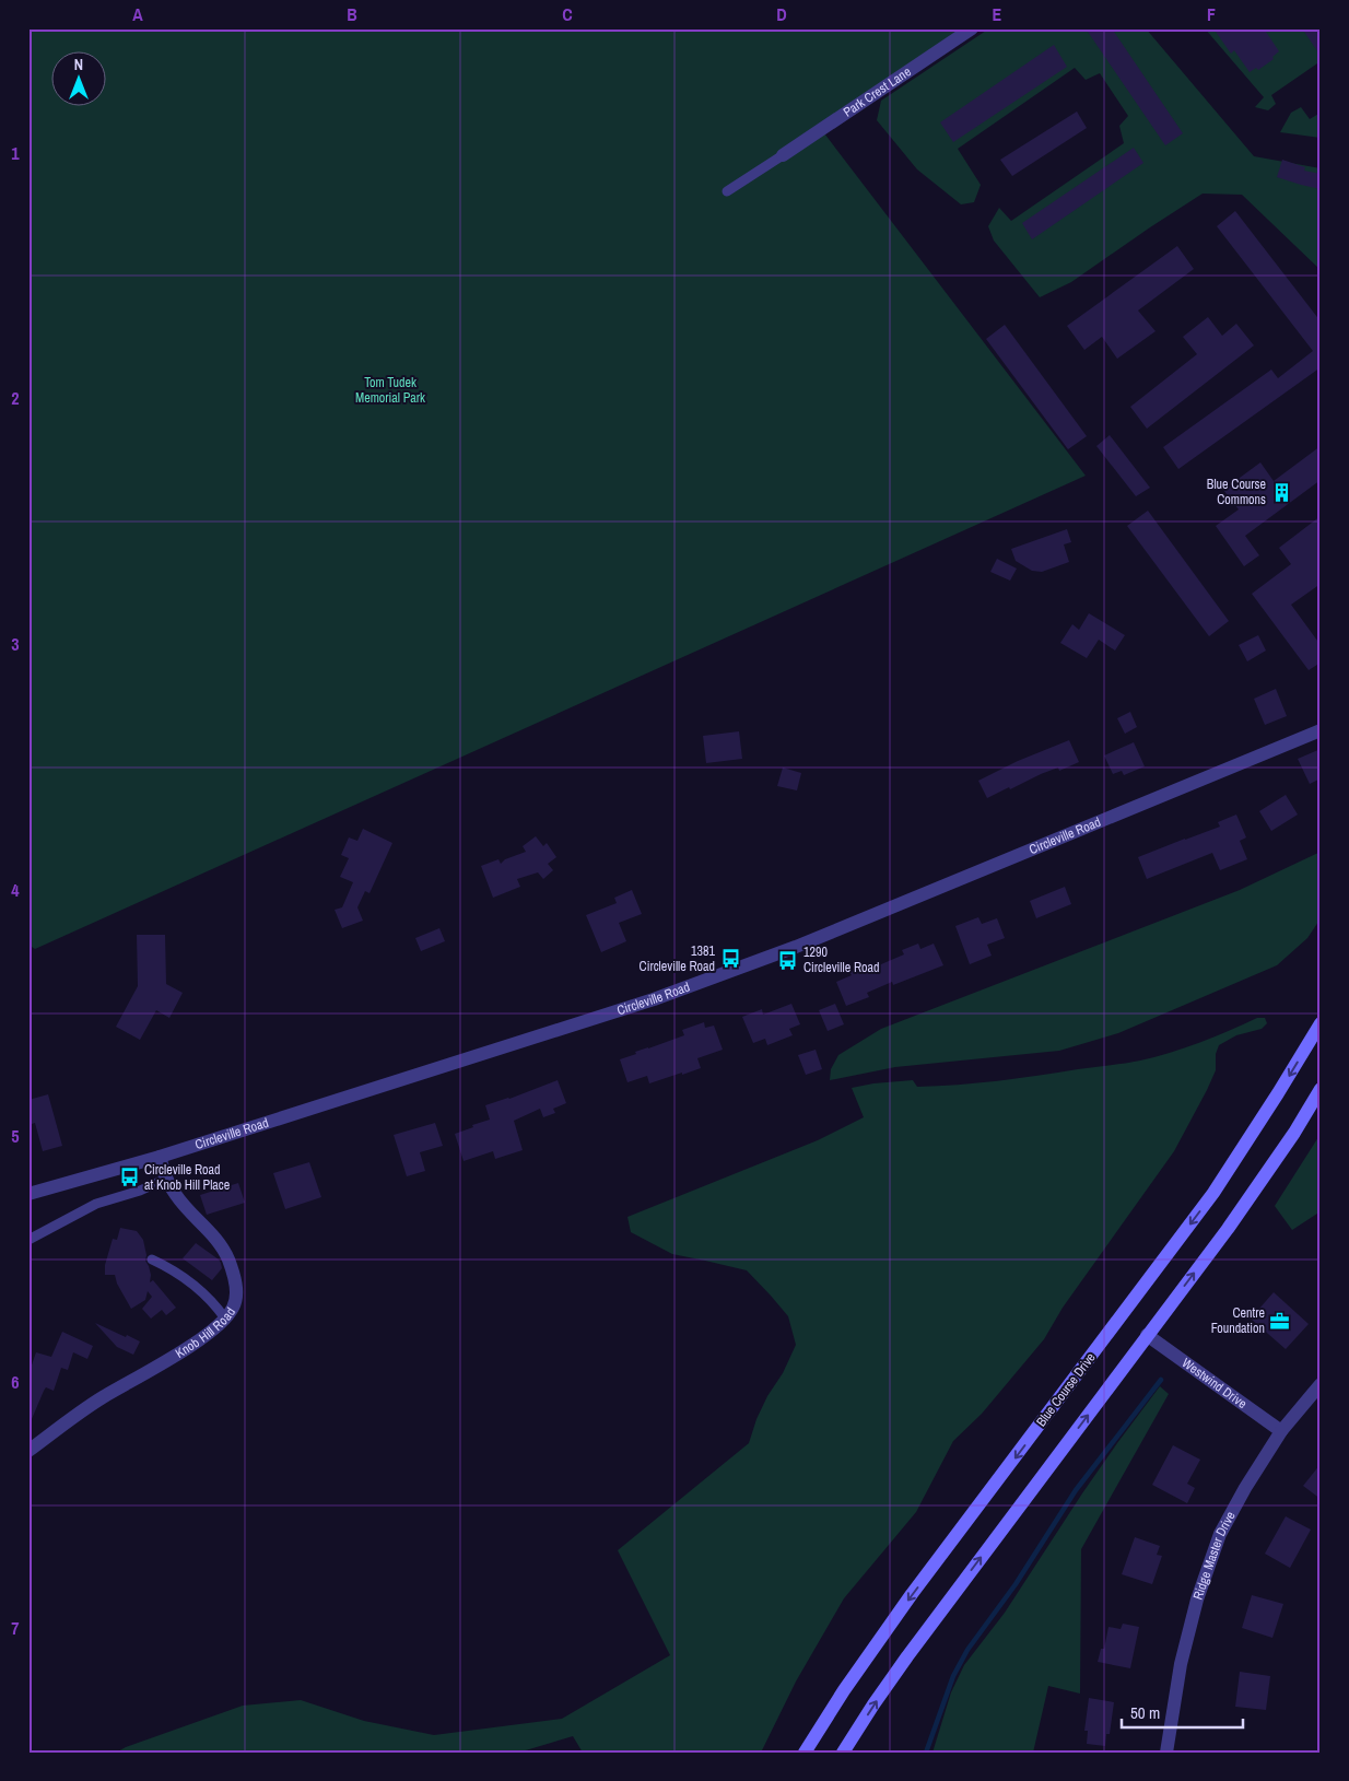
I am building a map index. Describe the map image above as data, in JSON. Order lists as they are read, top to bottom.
{
  "streets": {
    "main road": ["Blue Course Drive"],
    "street": [
      "Park Crest Lane",
      "Circleville Road",
      "Knob Hill Road",
      "Westwind Drive",
      "Ridge Master Drive"
    ]
  },
  "crossings": [
    ["Circleville Road", "Knob Hill Road"],
    ["Westwind Drive", "Ridge Master Drive"]
  ],
  "parks": ["Tom Tudek Memorial Park"],
  "places": {
    "building": ["Blue Course Commons"],
    "bus stop": ["1381 Circleville Road", "1290 Circleville Road", "Circleville Road at Knob Hill Place"],
    "office": ["Centre Foundation"]
  },
  "scale_bar": "50 m",
  "north": "top",
  "grid": {
    "columns": [
      "A",
      "B",
      "C",
      "D",
      "E",
      "F"
    ],
    "rows": [
      "1",
      "2",
      "3",
      "4",
      "5",
      "6",
      "7"
    ]
  }
}
